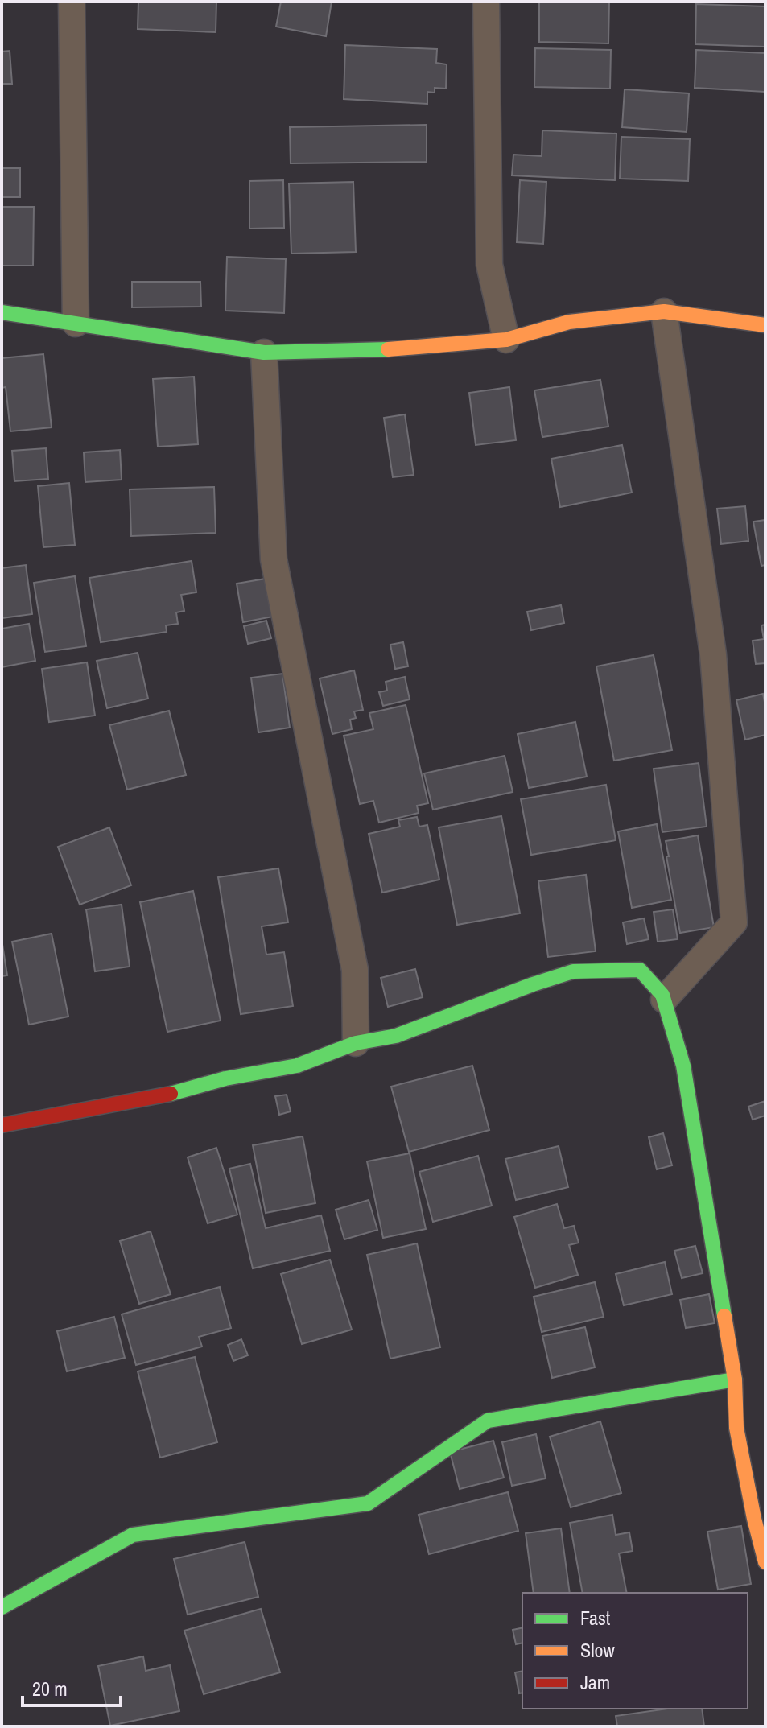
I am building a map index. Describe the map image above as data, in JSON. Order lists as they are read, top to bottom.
{
  "legend": ["Fast", "Slow", "Jam"],
  "scale_bar": "20 m"
}
